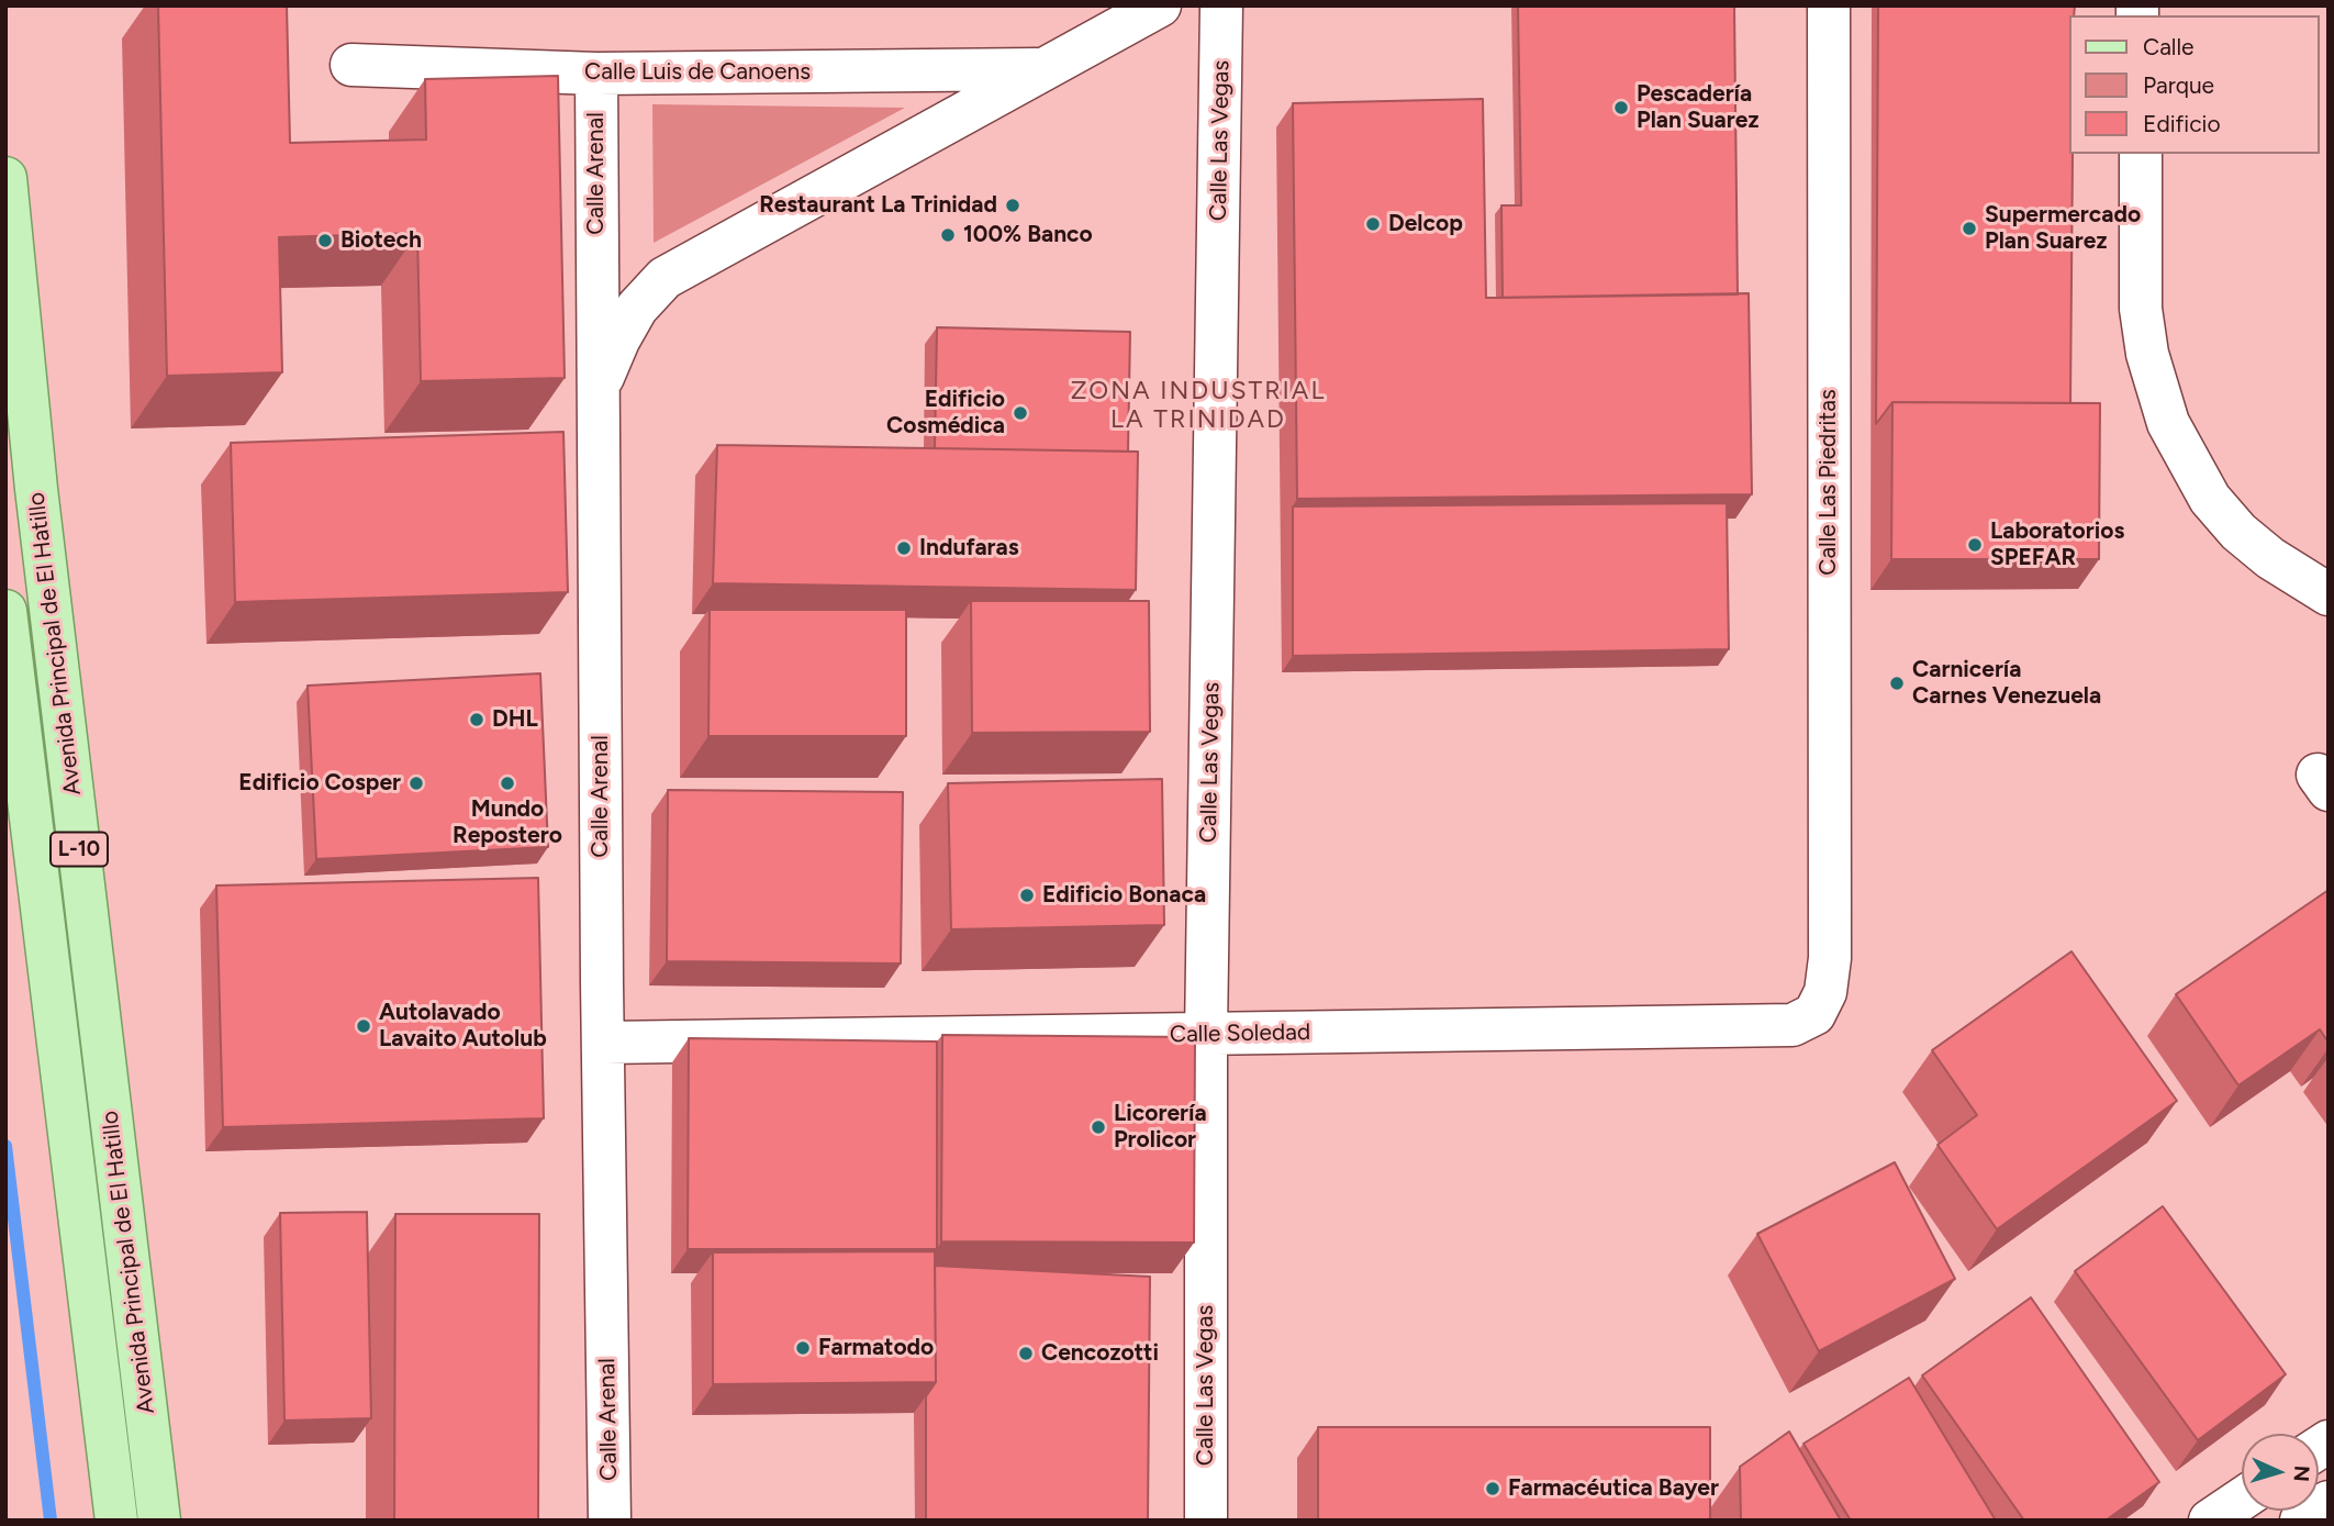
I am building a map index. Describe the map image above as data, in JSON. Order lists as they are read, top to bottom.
{
  "streets": {
    "main road": ["Avenida Principal de El Hatillo", "L-10"],
    "street": [
      "Calle Luis de Canoens",
      "Calle Las Vegas",
      "Calle Arenal",
      "Calle Las Piedritas",
      "Calle Soledad"
    ]
  },
  "crossings": [
    ["Calle Luis de Canoens", "Calle Arenal"],
    ["Calle Las Vegas", "Calle Soledad"],
    ["Calle Arenal", "Calle Soledad"],
    ["Calle Las Piedritas", "Calle Soledad"]
  ],
  "districts": ["ZONA INDUSTRIAL LA TRINIDAD"],
  "places": [
    "Pescadería Plan Suarez",
    "Restaurant La Trinidad",
    "Delcop",
    "Supermercado Plan Suarez",
    "100% Banco",
    "Biotech",
    "Edificio Cosmédica",
    "Laboratorios SPEFAR",
    "Indufaras",
    "Carnicería Carnes Venezuela",
    "DHL",
    "Edificio Cosper",
    "Mundo Repostero",
    "Edificio Bonaca",
    "Autolavado Lavaito Autolub",
    "Licorería Prolicor",
    "Farmatodo",
    "Cencozotti",
    "Farmacéutica Bayer"
  ],
  "legend": ["Calle", "Parque", "Edificio"],
  "north": "right"
}
